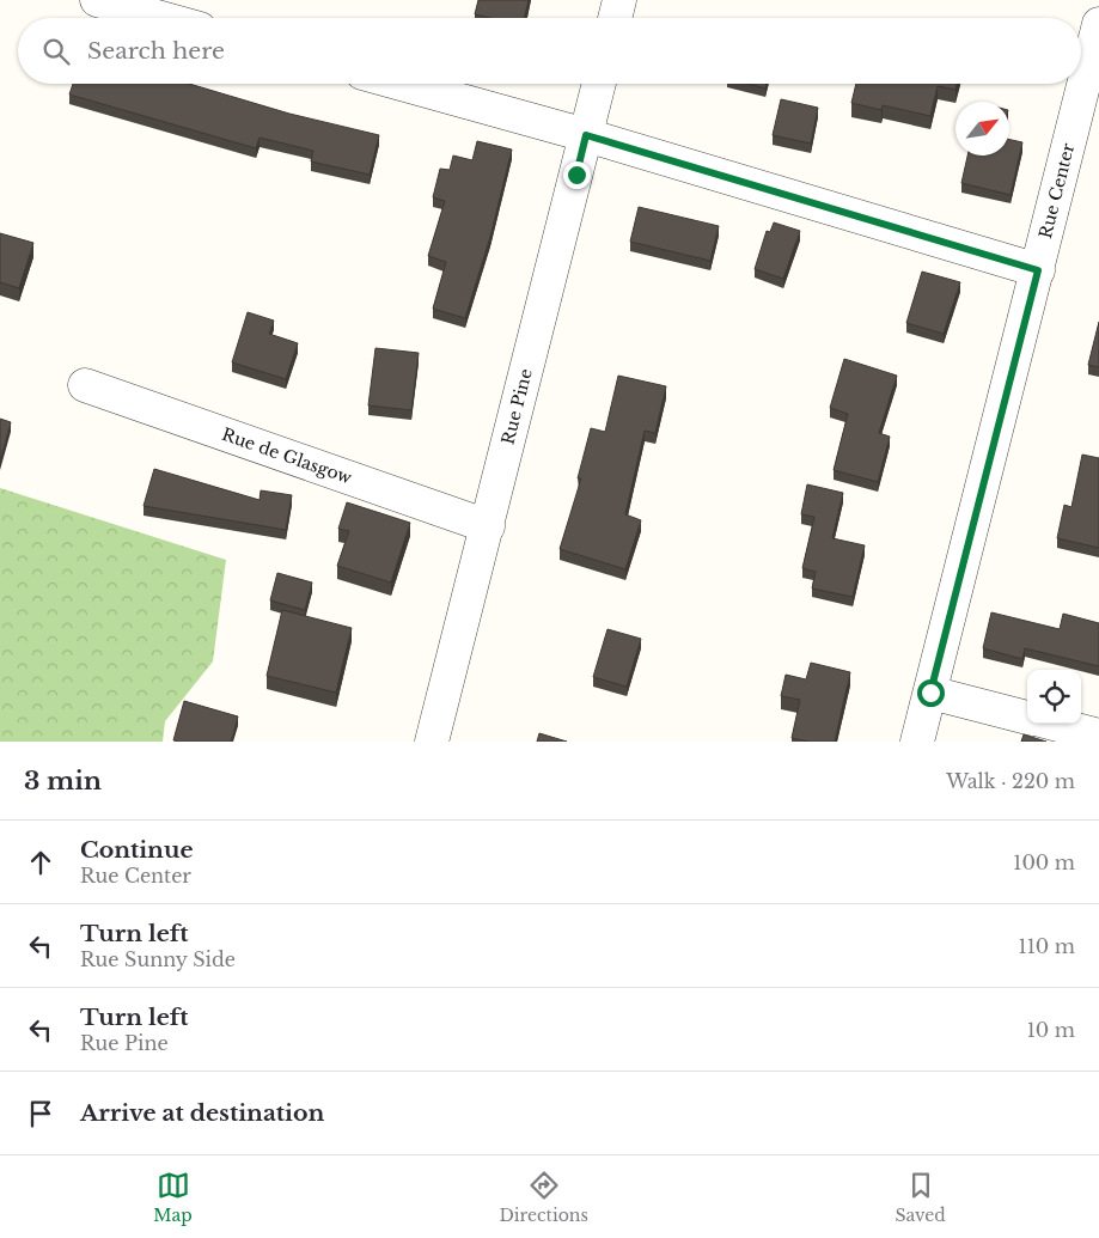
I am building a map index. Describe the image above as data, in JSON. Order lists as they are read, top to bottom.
{
  "streets": {
    "street": ["Rue Center", "Rue Pine", "Rue de Glasgow"]
  },
  "crossings": [
    ["Rue Pine", "Rue de Glasgow"]
  ],
  "north": "top right",
  "page": {
    "search": "Search here",
    "heading": ["3 min", "Walk · 220 m"],
    "list": [
      ["Continue", "Rue Center", "100 m"],
      ["Turn left", "Rue Sunny Side", "110 m"],
      ["Turn left", "Rue Pine", "10 m"],
      "Arrive at destination"
    ],
    "nav": ["Map", "Directions", "Saved"]
  }
}
